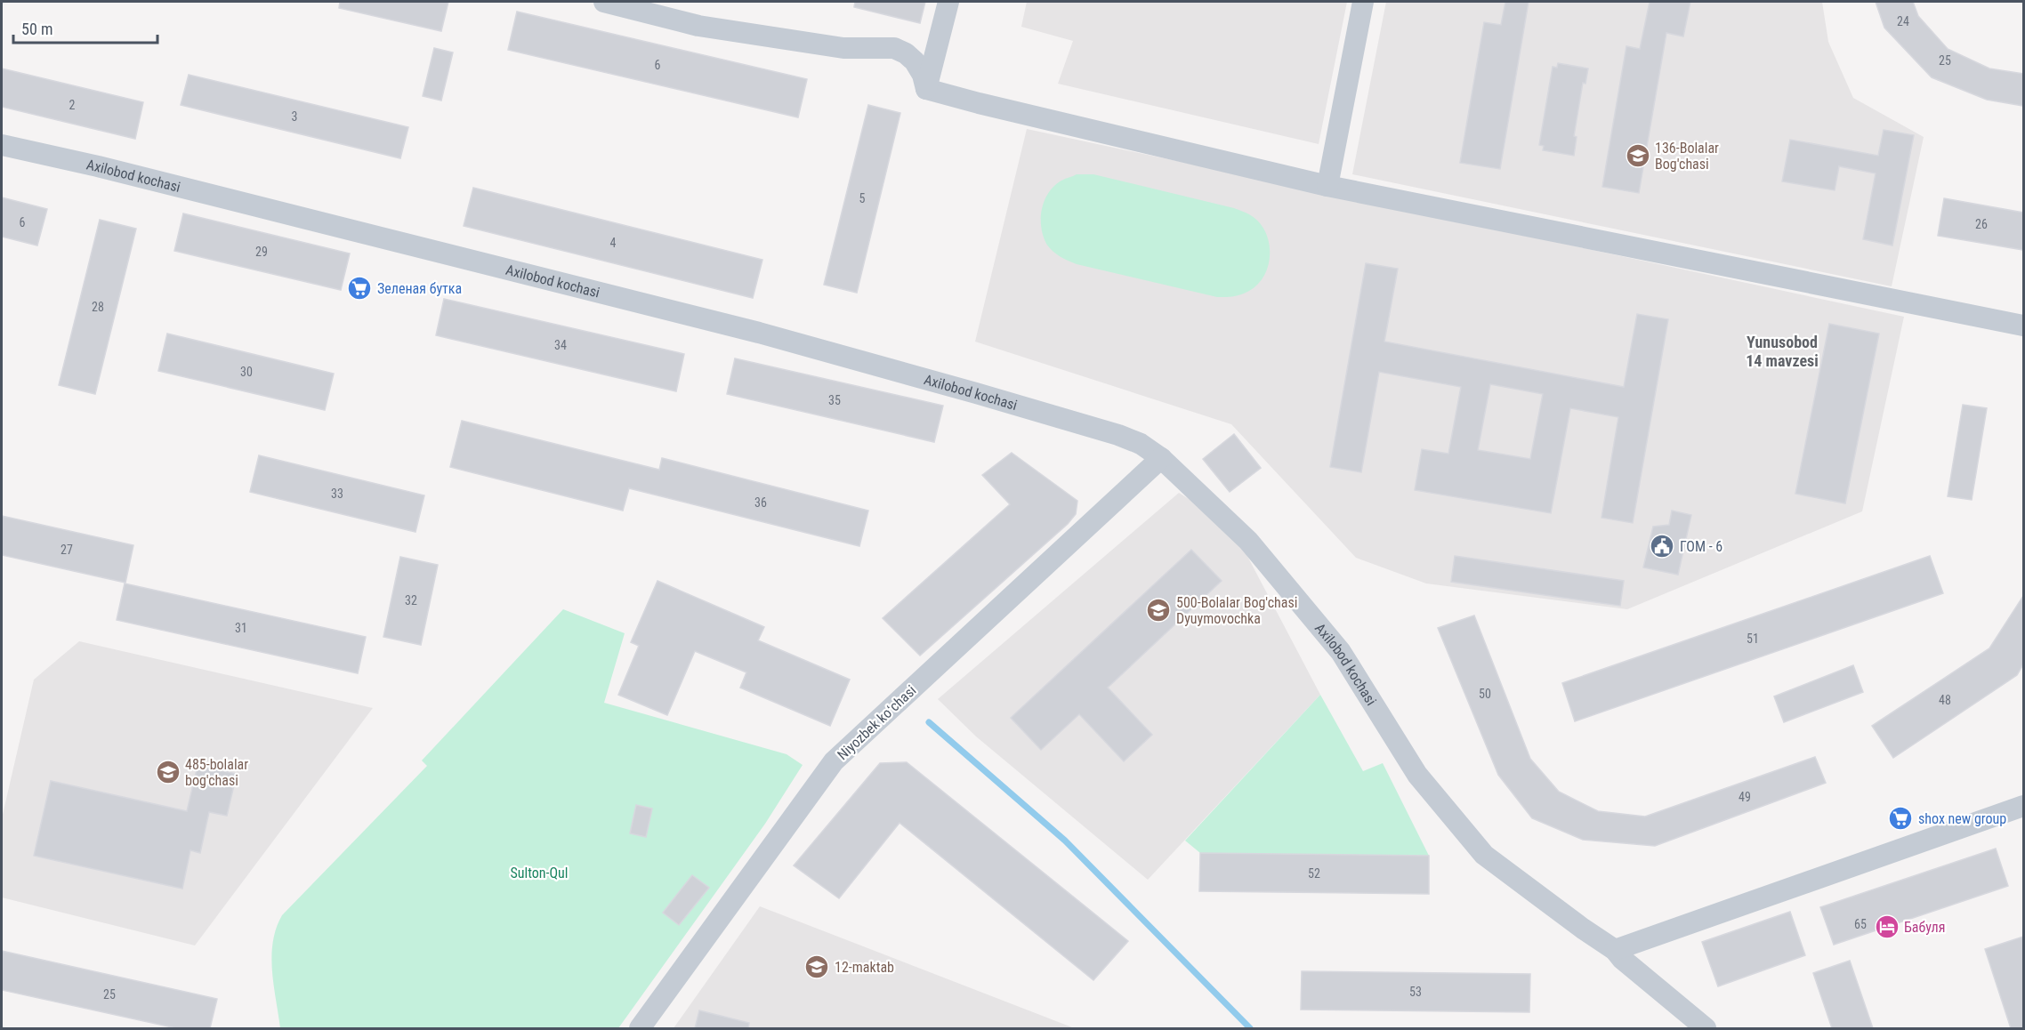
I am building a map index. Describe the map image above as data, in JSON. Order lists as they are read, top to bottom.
{
  "streets": {
    "street": ["Axilobod kochasi", "Niyozbek koʻchasi"]
  },
  "crossings": [
    ["Axilobod kochasi", "Niyozbek koʻchasi"]
  ],
  "districts": ["Yunusobod 14 mavzesi"],
  "parks": ["Sulton-Qul"],
  "places": {
    "school or university": [
      "136-Bolalar Bog'chasi",
      "500-Bolalar Bog'chasi Dyuymovochka",
      "485-bolalar bog'chasi",
      "12-maktab"
    ],
    "supermarket": ["Зеленая бутка", "shox new group"],
    "public building": ["ГОМ - 6"],
    "hotel": ["Бабуля"]
  },
  "house_numbers": [
    "24",
    "25",
    "6",
    "2",
    "3",
    "5",
    "6",
    "26",
    "4",
    "29",
    "28",
    "34",
    "30",
    "35",
    "33",
    "36",
    "27",
    "32",
    "31",
    "51",
    "50",
    "48",
    "49",
    "52",
    "65",
    "53",
    "25"
  ],
  "scale_bar": "50 m"
}
